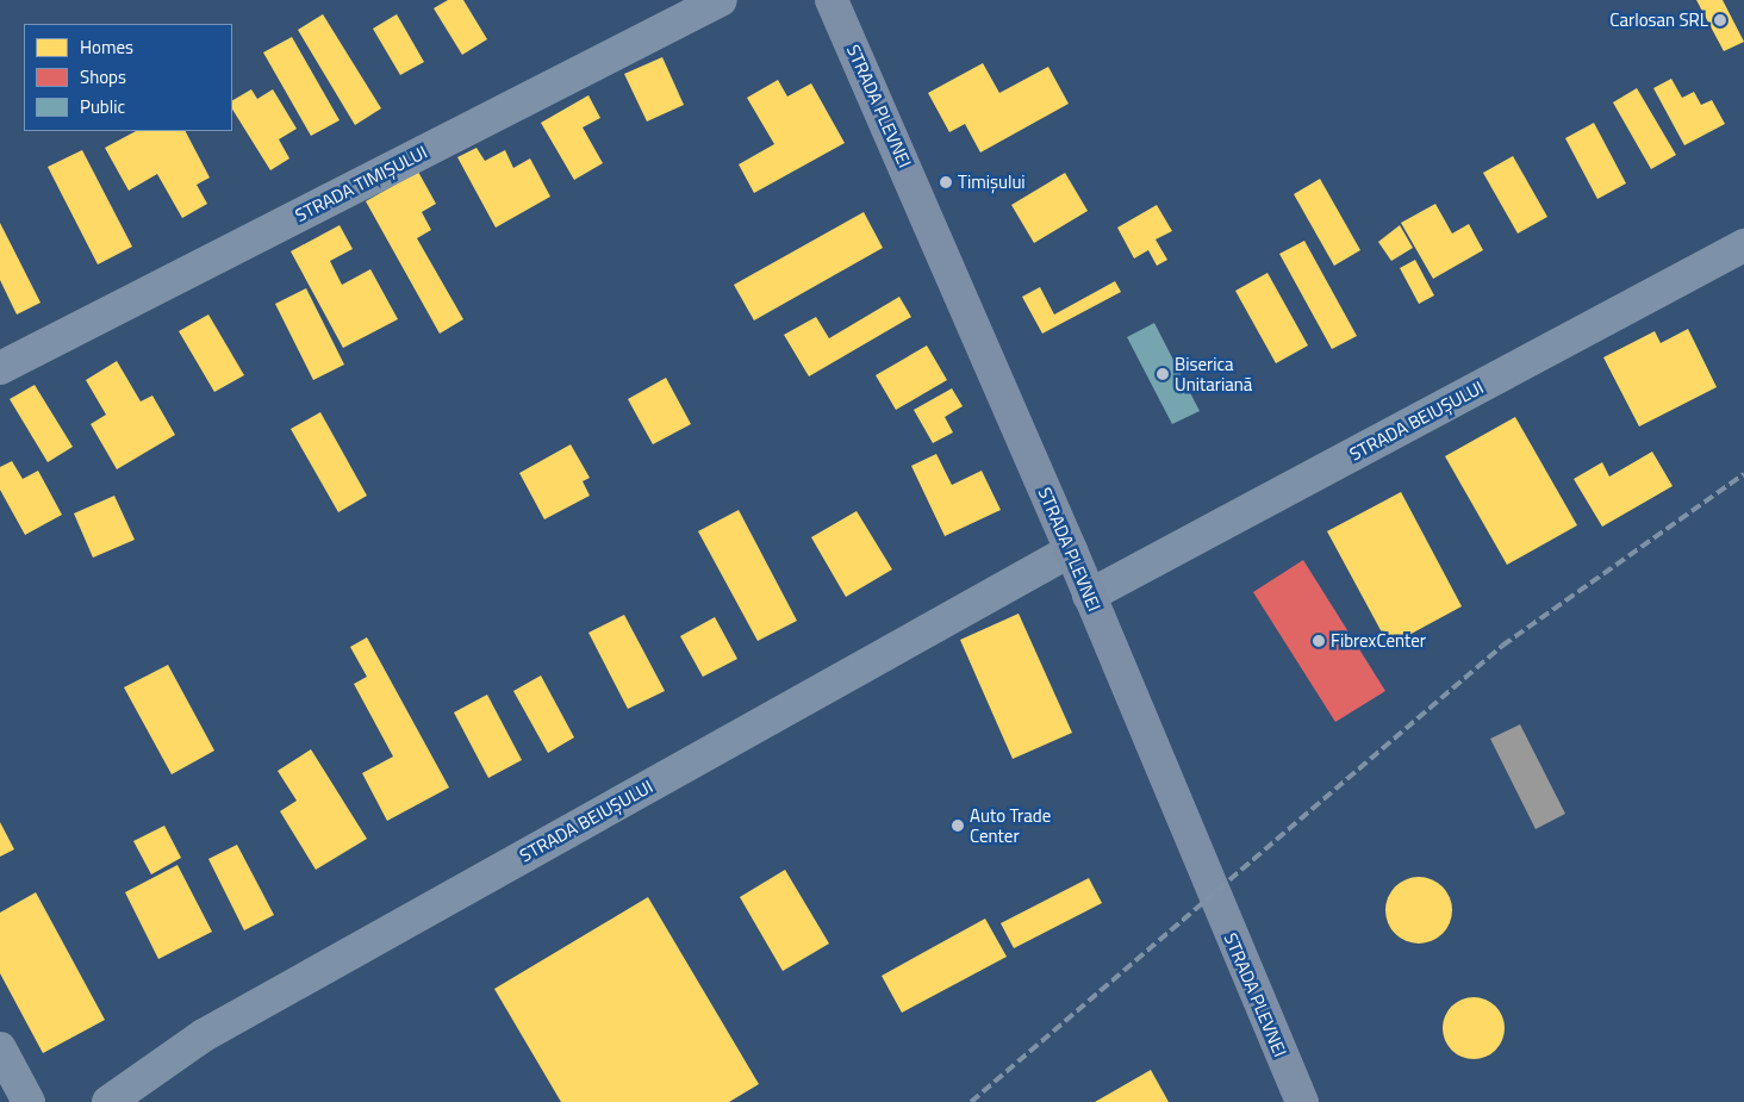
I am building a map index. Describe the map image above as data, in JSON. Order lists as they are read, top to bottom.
{
  "streets": {
    "main road": ["STRADA PLEVNEI"],
    "street": ["STRADA TIMIȘULUI", "STRADA BEIUȘULUI"]
  },
  "crossings": [
    ["STRADA PLEVNEI", "STRADA BEIUȘULUI"]
  ],
  "places": [
    "Carlosan SRL",
    "Timișului",
    "Biserica Unitariană",
    "FibrexCenter",
    "Auto Trade Center"
  ],
  "legend": ["Homes", "Shops", "Public"]
}
